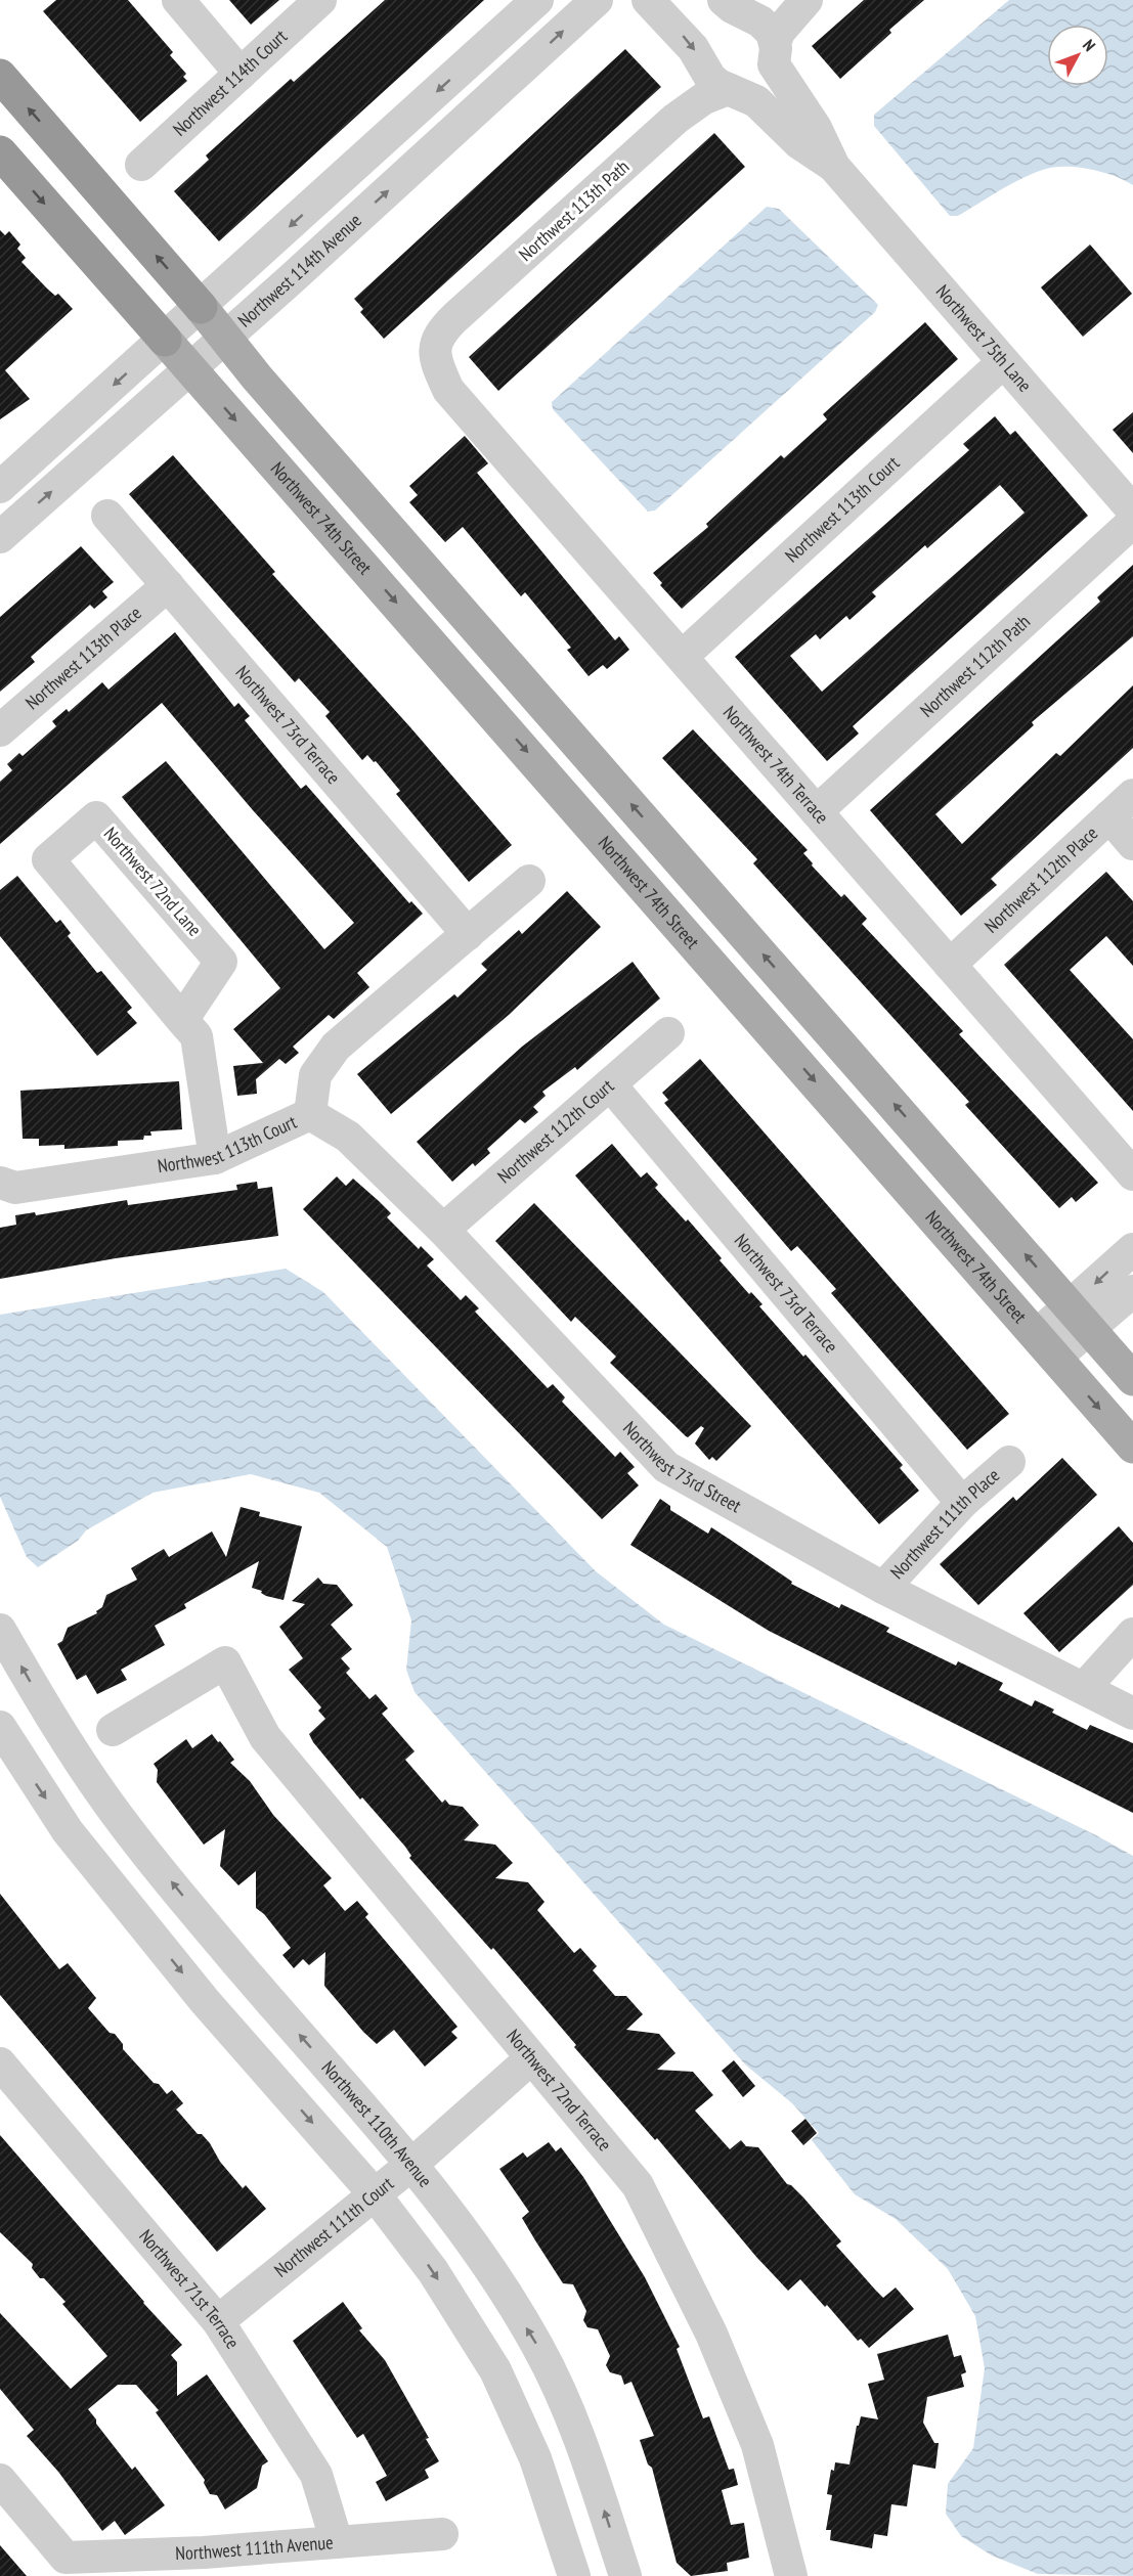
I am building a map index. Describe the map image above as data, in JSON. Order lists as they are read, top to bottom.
{
  "streets": {
    "main road": ["Northwest 74th Street"],
    "street": [
      "Northwest 114th Court",
      "Northwest 113th Path",
      "Northwest 114th Avenue",
      "Northwest 75th Lane",
      "Northwest 113th Court",
      "Northwest 113th Place",
      "Northwest 112th Path",
      "Northwest 73rd Terrace",
      "Northwest 74th Terrace",
      "Northwest 112th Place",
      "Northwest 72nd Lane",
      "Northwest 112th Court",
      "Northwest 73rd Street",
      "Northwest 111th Place",
      "Northwest 72nd Terrace",
      "Northwest 110th Avenue",
      "Northwest 111th Court",
      "Northwest 71st Terrace",
      "Northwest 111th Avenue"
    ]
  },
  "crossings": [
    ["Northwest 113th Path", "Northwest 75th Lane"],
    ["Northwest 113th Path", "Northwest 74th Terrace"],
    ["Northwest 114th Avenue", "Northwest 74th Street"],
    ["Northwest 75th Lane", "Northwest 113th Court"],
    ["Northwest 113th Court", "Northwest 73rd Terrace"],
    ["Northwest 113th Court", "Northwest 74th Terrace"],
    ["Northwest 113th Court", "Northwest 72nd Lane"],
    ["Northwest 113th Court", "Northwest 73rd Street"],
    ["Northwest 113th Place", "Northwest 73rd Terrace"],
    ["Northwest 112th Path", "Northwest 74th Terrace"],
    ["Northwest 73rd Terrace", "Northwest 112th Court"],
    ["Northwest 73rd Terrace", "Northwest 111th Place"],
    ["Northwest 74th Terrace", "Northwest 112th Place"],
    ["Northwest 112th Court", "Northwest 73rd Street"],
    ["Northwest 73rd Street", "Northwest 111th Place"],
    ["Northwest 72nd Terrace", "Northwest 111th Court"],
    ["Northwest 110th Avenue", "Northwest 111th Court"],
    ["Northwest 111th Court", "Northwest 71st Terrace"],
    ["Northwest 71st Terrace", "Northwest 111th Avenue"]
  ],
  "north": "top right"
}
